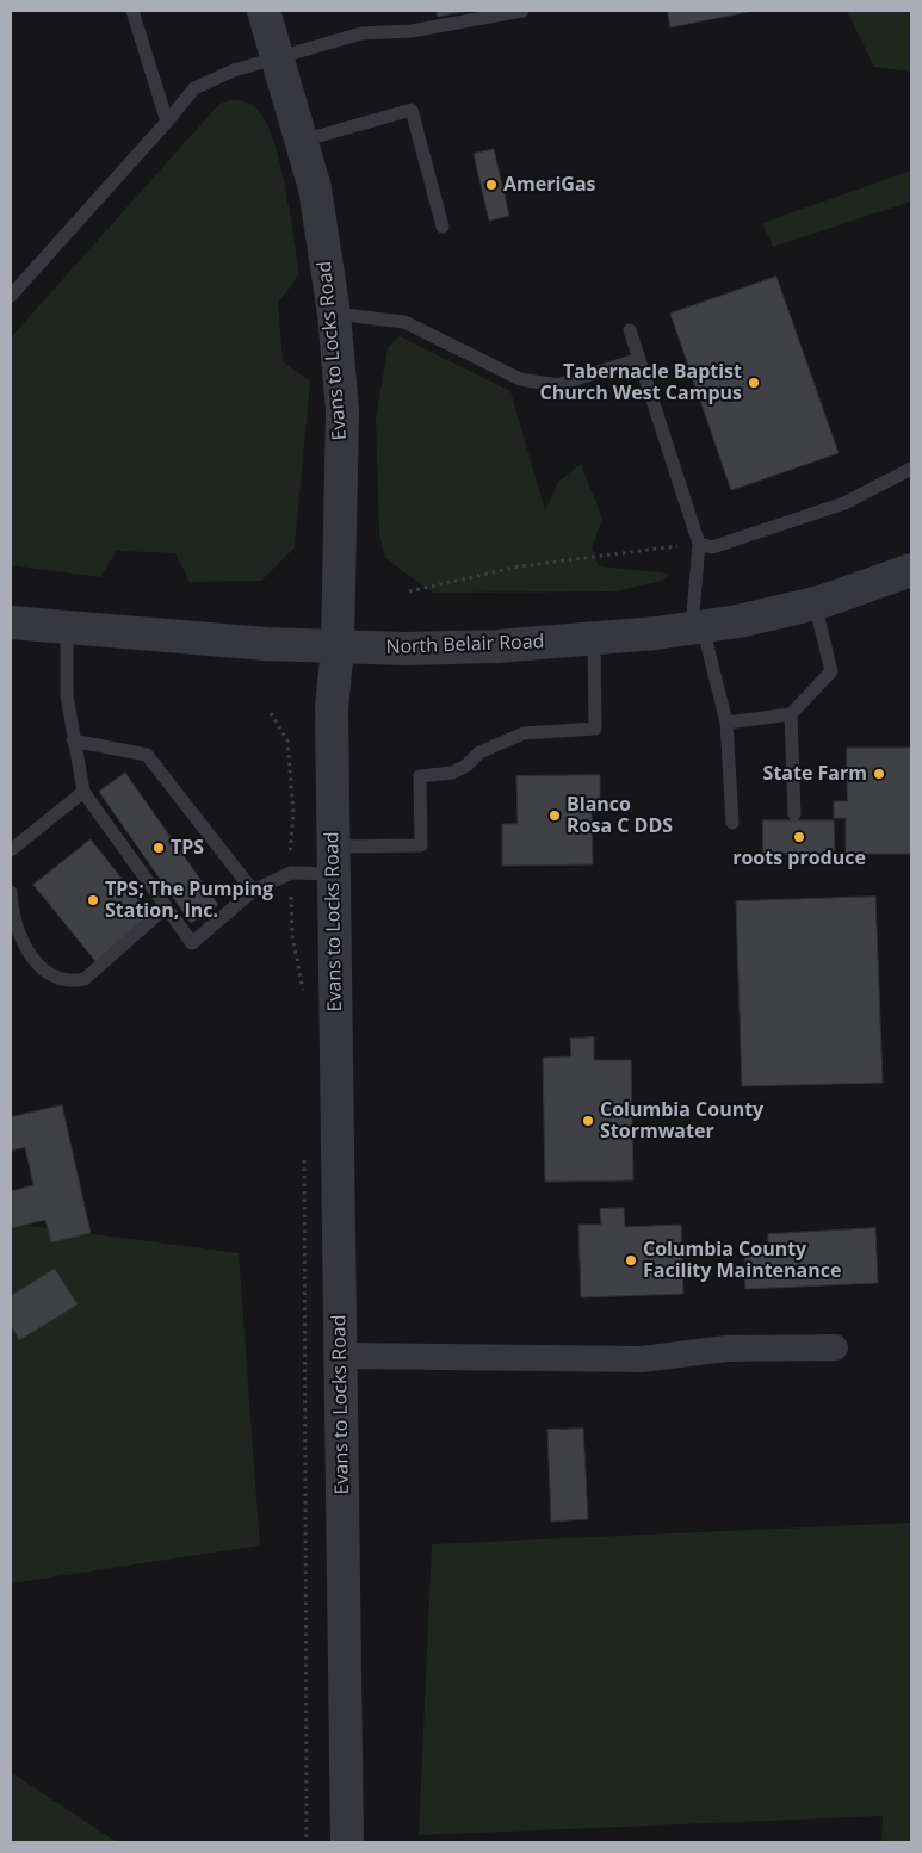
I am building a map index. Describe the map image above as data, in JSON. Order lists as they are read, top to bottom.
{
  "streets": {
    "street": ["Evans to Locks Road", "North Belair Road"]
  },
  "crossings": [
    ["Evans to Locks Road", "North Belair Road"]
  ],
  "places": [
    "AmeriGas",
    "Tabernacle Baptist Church West Campus",
    "State Farm",
    "Blanco Rosa C DDS",
    "roots produce",
    "TPS",
    "TPS; The Pumping Station, Inc.",
    "Columbia County Stormwater",
    "Columbia County Facility Maintenance"
  ]
}
